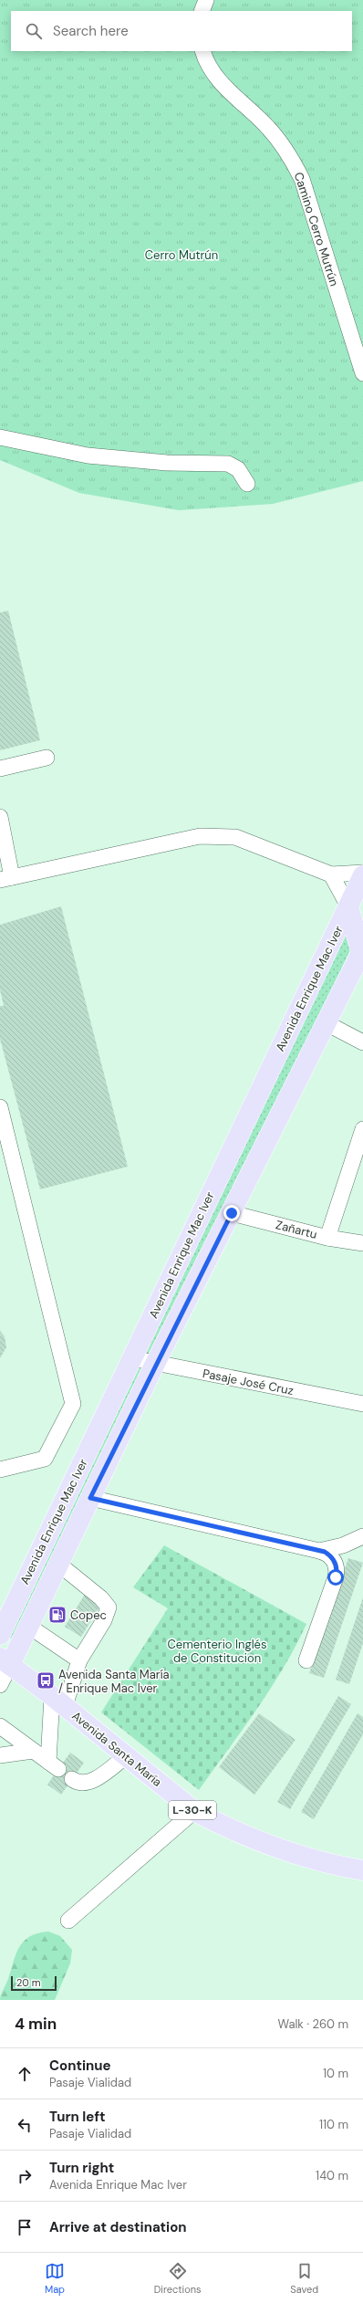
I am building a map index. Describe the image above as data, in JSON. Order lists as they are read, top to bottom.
{
  "streets": {
    "main road": ["Avenida Enrique Mac Iver", "Avenida Santa María", "L-30-K"],
    "street": ["Camino Cerro Mutrún", "Zañartu", "Pasaje José Cruz"]
  },
  "crossings": [
    ["Avenida Enrique Mac Iver", "Zañartu"],
    ["Avenida Enrique Mac Iver", "Pasaje José Cruz"],
    ["Avenida Enrique Mac Iver", "Avenida Santa María"]
  ],
  "parks": ["Cerro Mutrún", "Cementerio Inglés de Constitucion"],
  "places": {
    "fuel station": ["Copec"],
    "bus stop": ["Avenida Santa María / Enrique Mac Iver"]
  },
  "scale_bar": "20 m",
  "page": {
    "search": "Search here",
    "scale": "20 m",
    "heading": ["4 min", "Walk · 260 m"],
    "list": [
      ["Continue", "Pasaje Vialidad", "10 m"],
      ["Turn left", "Pasaje Vialidad", "110 m"],
      ["Turn right", "Avenida Enrique Mac Iver", "140 m"],
      "Arrive at destination"
    ],
    "nav": ["Map", "Directions", "Saved"]
  }
}
